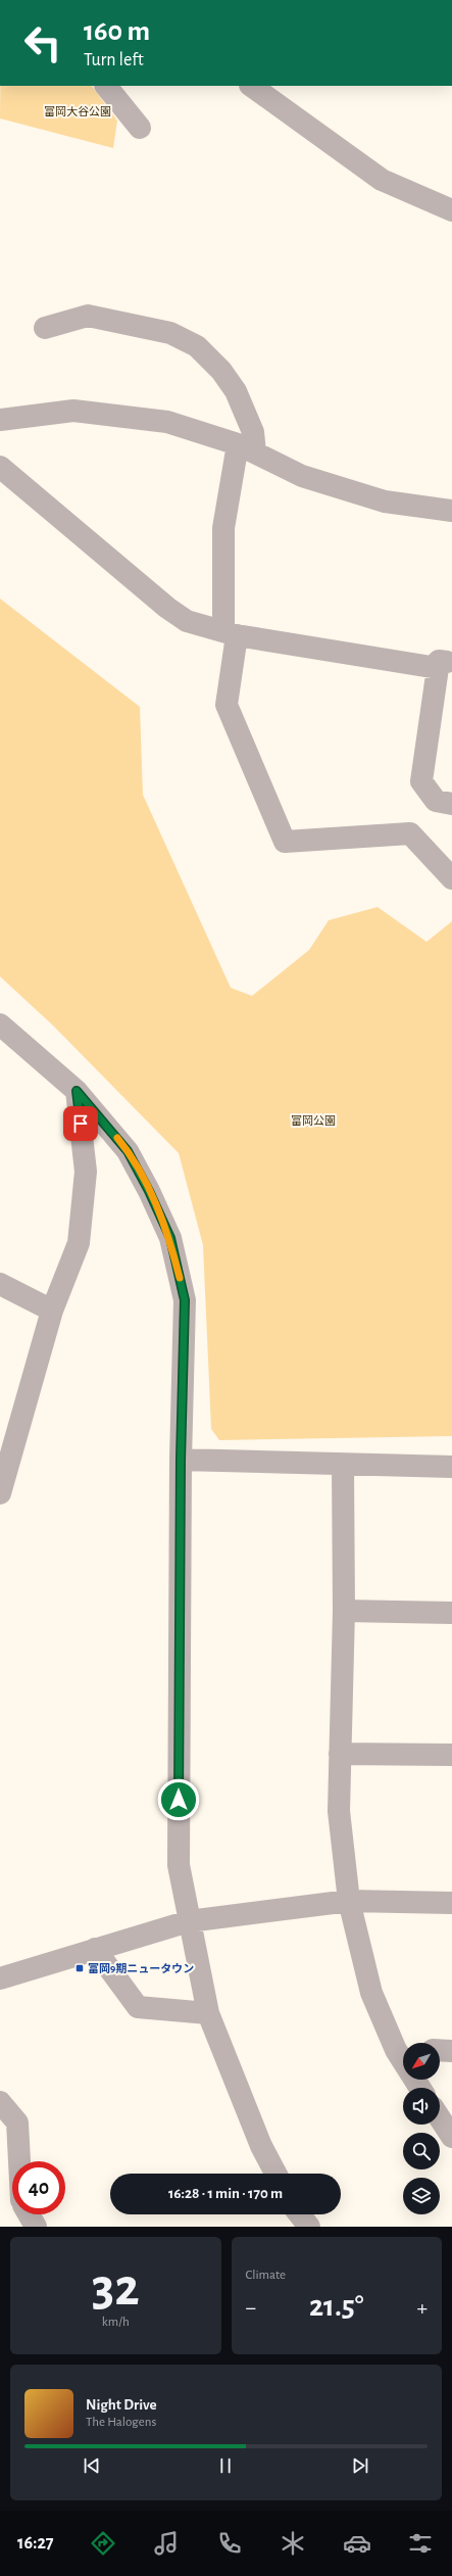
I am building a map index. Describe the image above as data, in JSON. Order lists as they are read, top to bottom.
{
  "parks": ["富岡大谷公園", "富岡公園"],
  "places": {
    "transit": ["富岡9期ニュータウン"]
  },
  "north": "bottom left",
  "page": {
    "turn": ["160 m", "Turn left"],
    "limit": "40",
    "trip": "16:28 · 1 min · 170 m",
    "tile": [
      ["32", "km/h"],
      "Climate"
    ],
    "heat": ["−", "21.5°", "+"],
    "song": ["Night Drive", "The Halogens"],
    "tabs": "16:27"
  }
}
